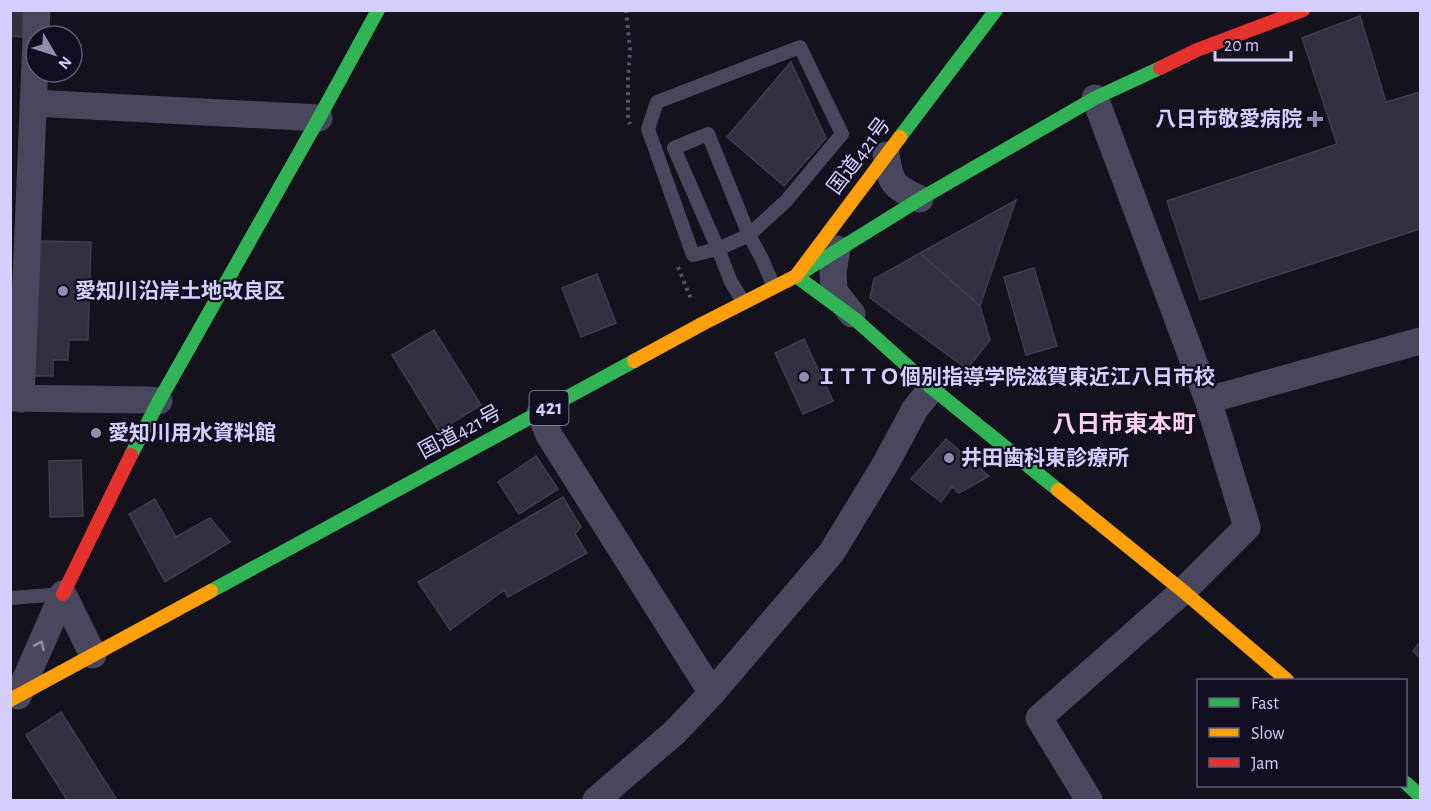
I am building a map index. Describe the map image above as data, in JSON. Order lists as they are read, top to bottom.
{
  "streets": {
    "main road": ["国道421号", "421"]
  },
  "districts": ["八日市東本町"],
  "places": {
    "health": ["八日市敬愛病院"],
    "other": [
      "愛知川沿岸土地改良区",
      "ＩＴＴＯ個別指導学院滋賀東近江八日市校",
      "愛知川用水資料館",
      "井田歯科東診療所"
    ]
  },
  "legend": ["Fast", "Slow", "Jam"],
  "scale_bar": "20 m",
  "north": "bottom right"
}
